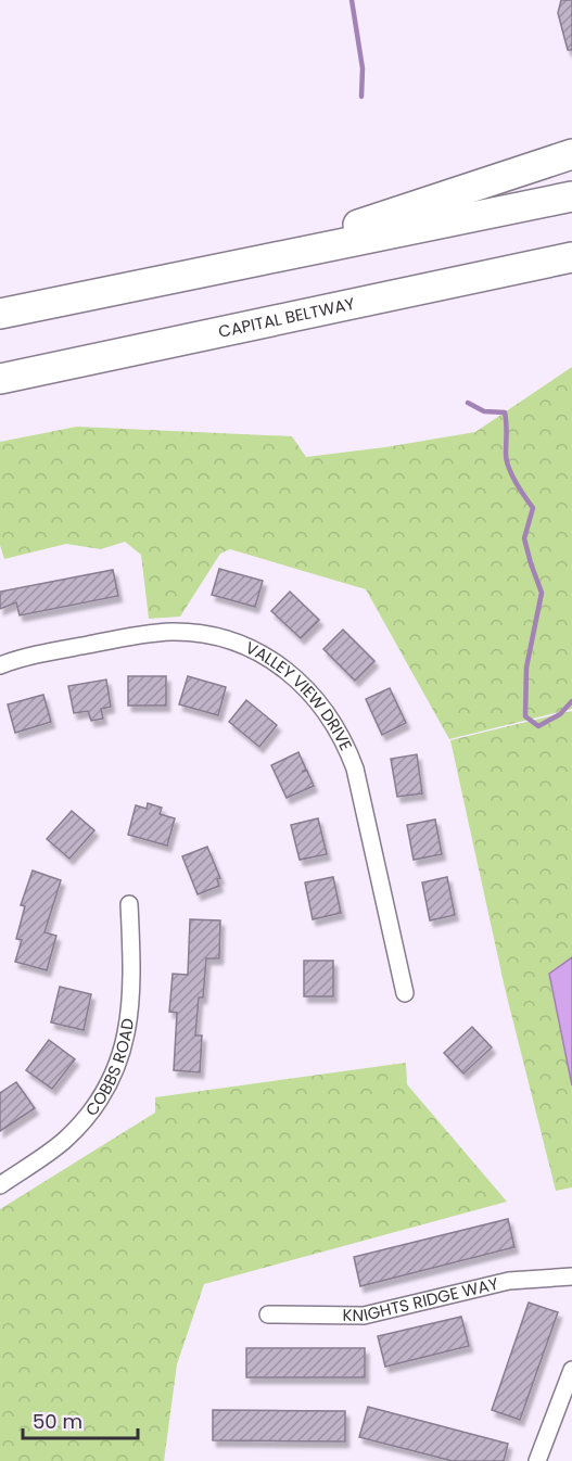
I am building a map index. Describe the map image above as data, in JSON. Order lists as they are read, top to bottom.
{
  "streets": {
    "highway": ["CAPITAL BELTWAY"],
    "street": ["VALLEY VIEW DRIVE", "COBBS ROAD", "KNIGHTS RIDGE WAY"]
  },
  "scale_bar": "50 m"
}
